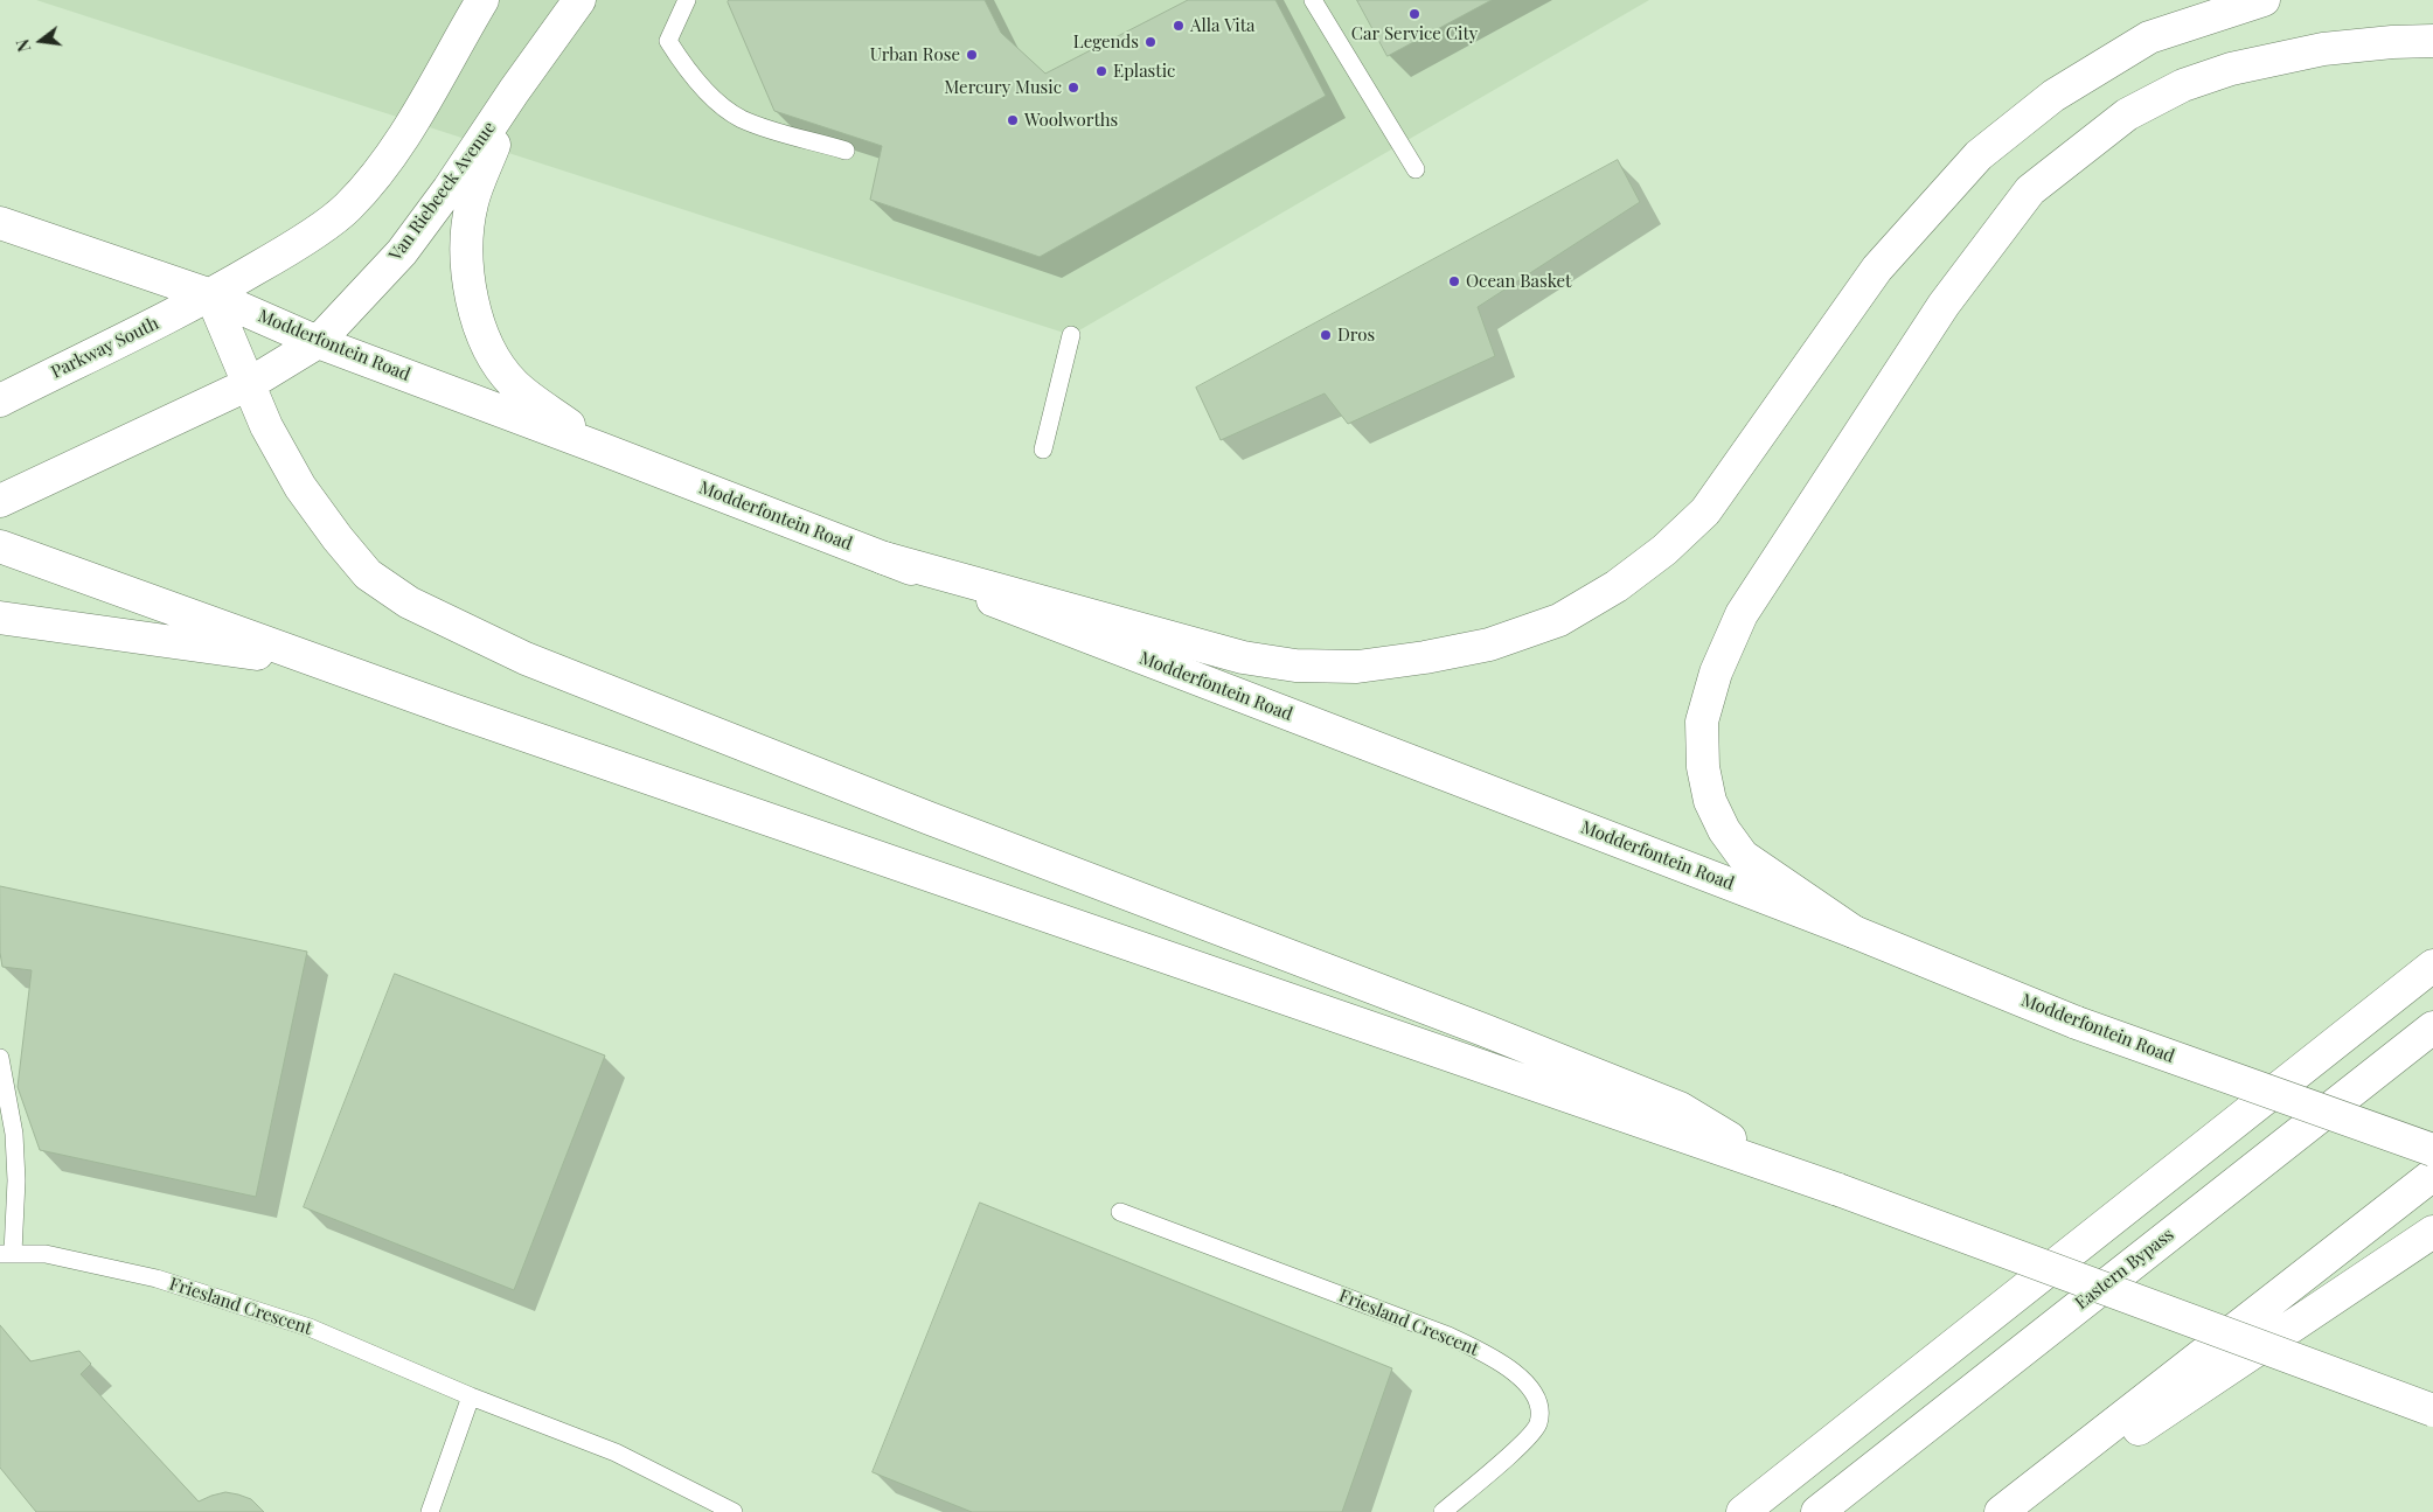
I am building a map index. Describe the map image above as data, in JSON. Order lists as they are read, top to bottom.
{
  "streets": {
    "main road": [
      "Van Riebeeck Avenue",
      "Modderfontein Road",
      "Parkway South",
      "Eastern Bypass"
    ],
    "lane": ["Friesland Crescent"]
  },
  "crossings": [
    ["Van Riebeeck Avenue", "Modderfontein Road"],
    ["Modderfontein Road", "Parkway South"]
  ],
  "places": [
    "Car Service City",
    "Alla Vita",
    "Legends",
    "Urban Rose",
    "Eplastic",
    "Mercury Music",
    "Woolworths",
    "Ocean Basket",
    "Dros"
  ],
  "north": "left"
}
